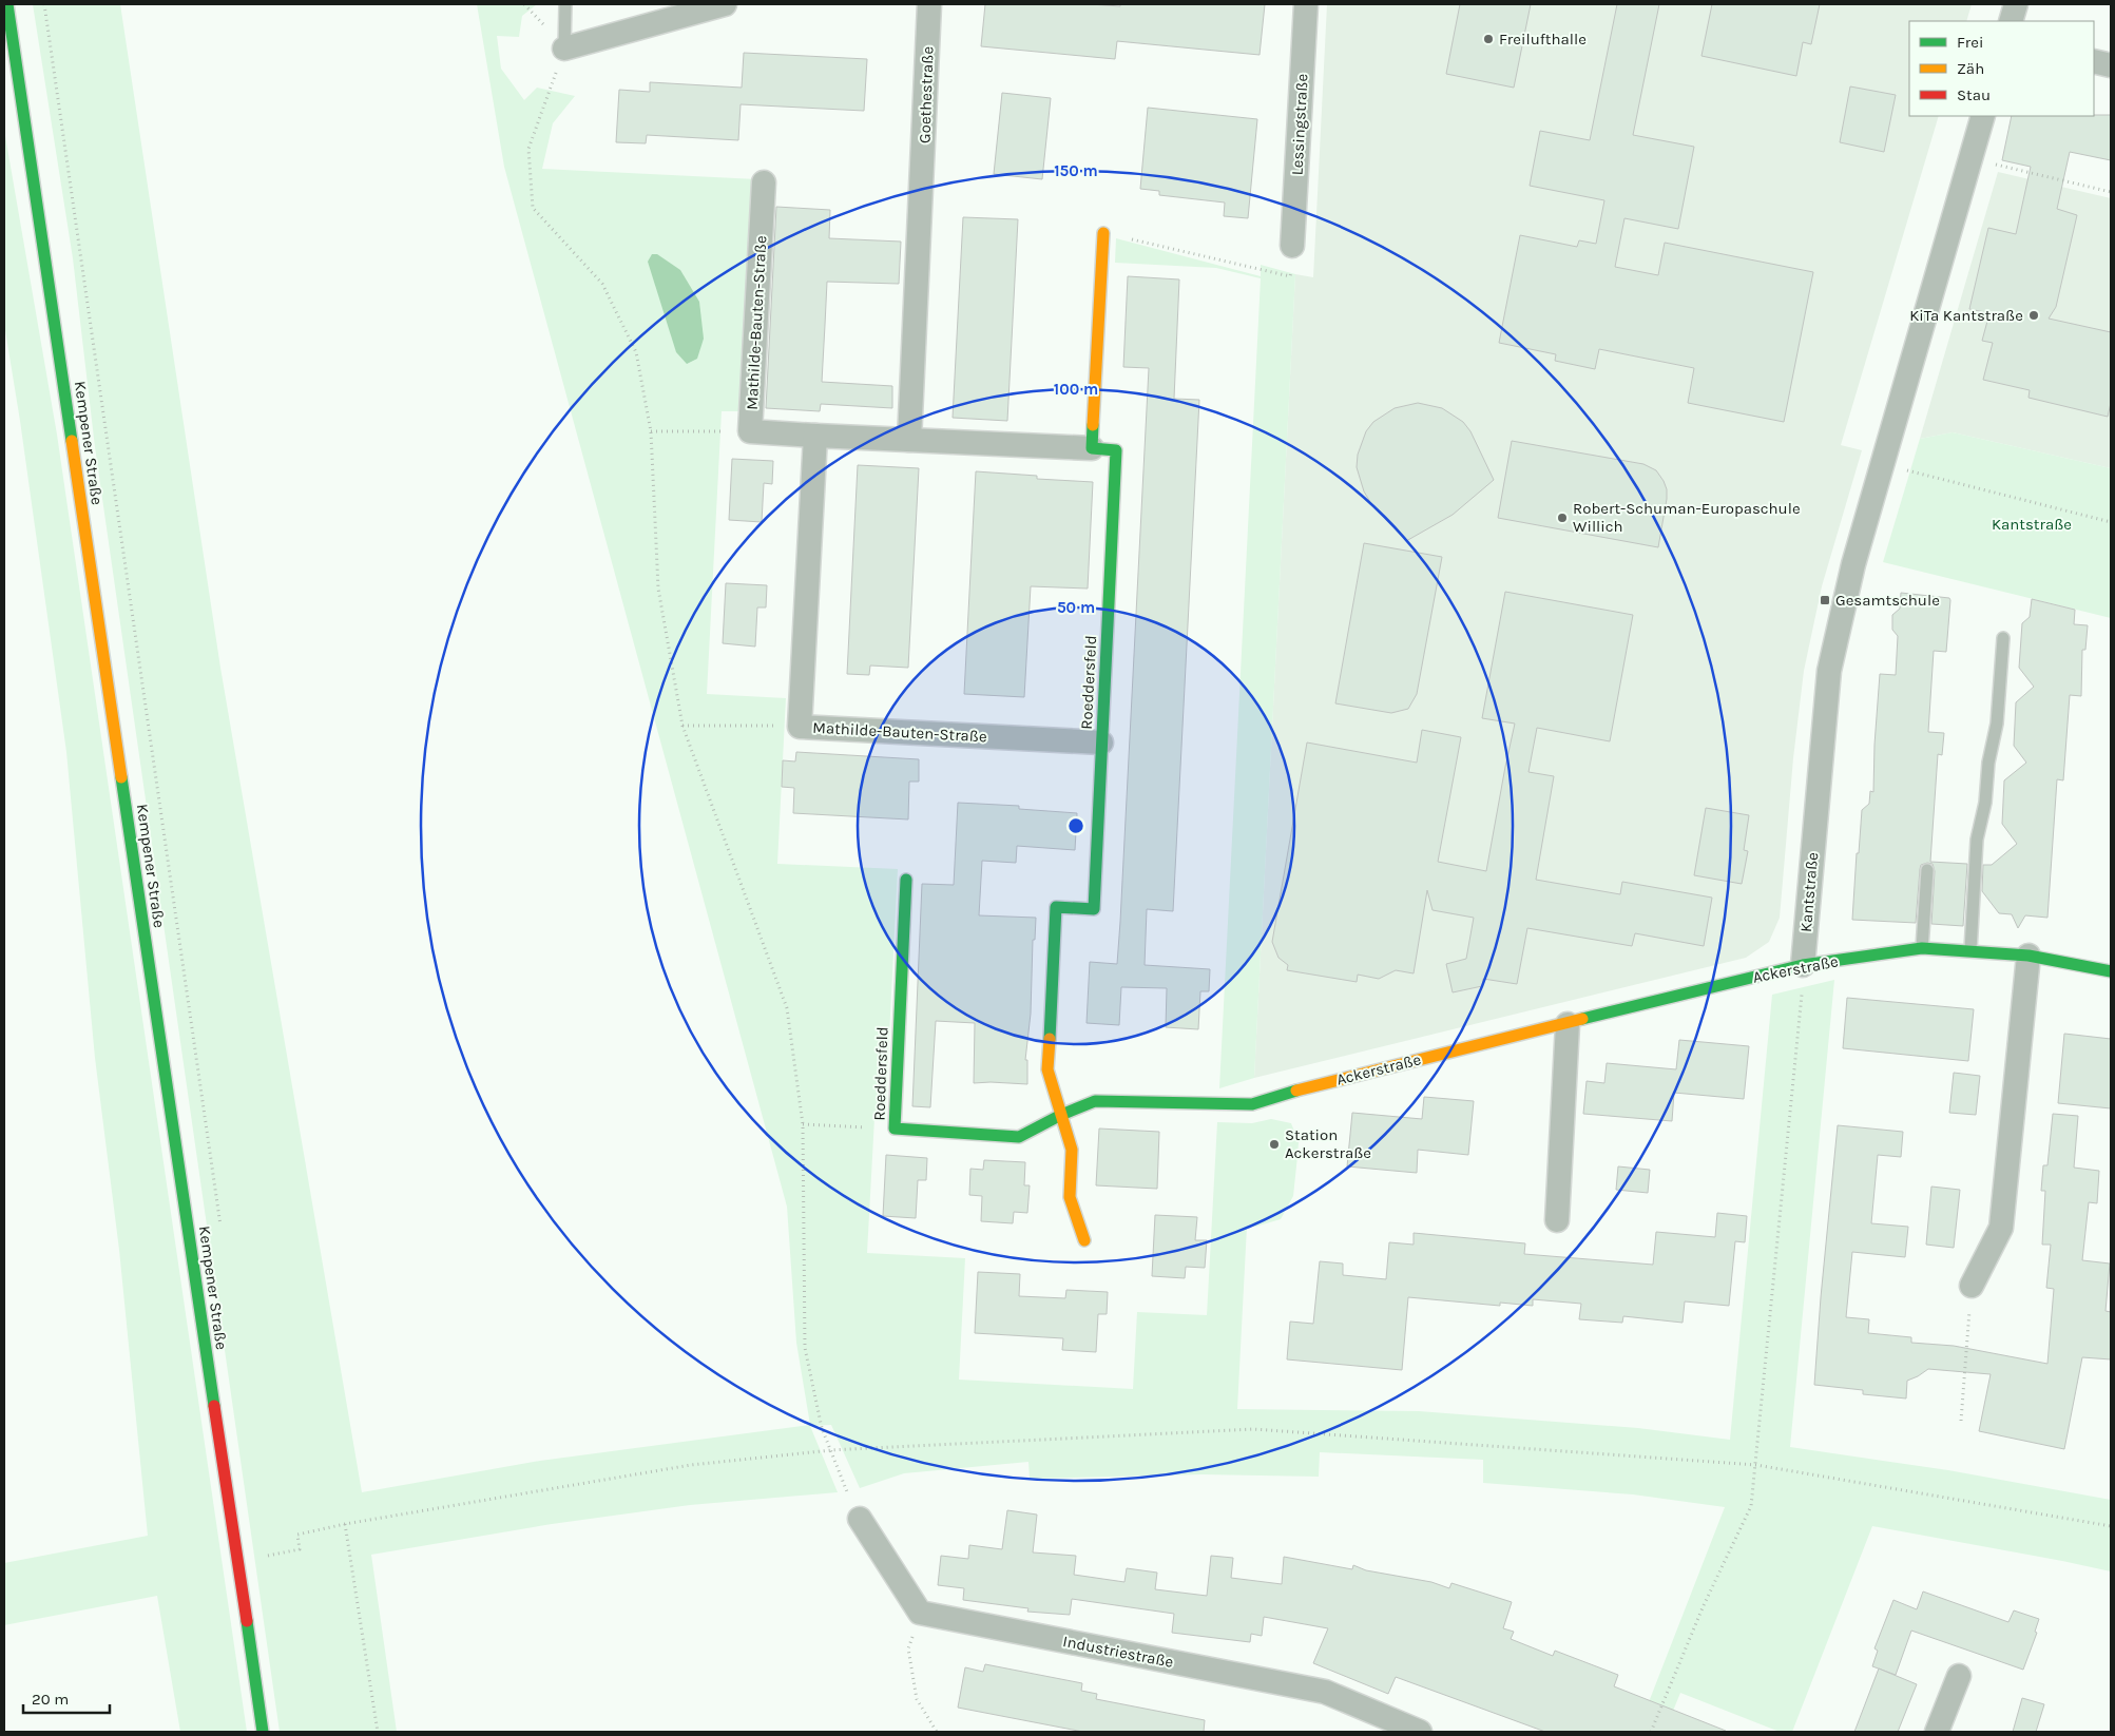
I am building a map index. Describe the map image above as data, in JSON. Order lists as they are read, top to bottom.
{
  "streets": {
    "street": [
      "Goethestraße",
      "Lessingstraße",
      "Mathilde-Bauten-Straße",
      "Kempener Straße",
      "Roeddersfeld",
      "Kantstraße",
      "Ackerstraße",
      "Industriestraße"
    ]
  },
  "crossings": [
    ["Goethestraße", "Mathilde-Bauten-Straße"],
    ["Mathilde-Bauten-Straße", "Roeddersfeld"],
    ["Roeddersfeld", "Ackerstraße"],
    ["Kantstraße", "Ackerstraße"]
  ],
  "parks": ["Kantstraße"],
  "places": {
    "other": [
      "Freilufthalle",
      "KiTa Kantstraße",
      "Robert-Schuman-Europaschule Willich",
      "Station Ackerstraße"
    ],
    "transit": ["Gesamtschule"]
  },
  "legend": ["Frei", "Zäh", "Stau"],
  "scale_bar": "20 m",
  "rings": ["150 m", "100 m", "50 m"]
}
